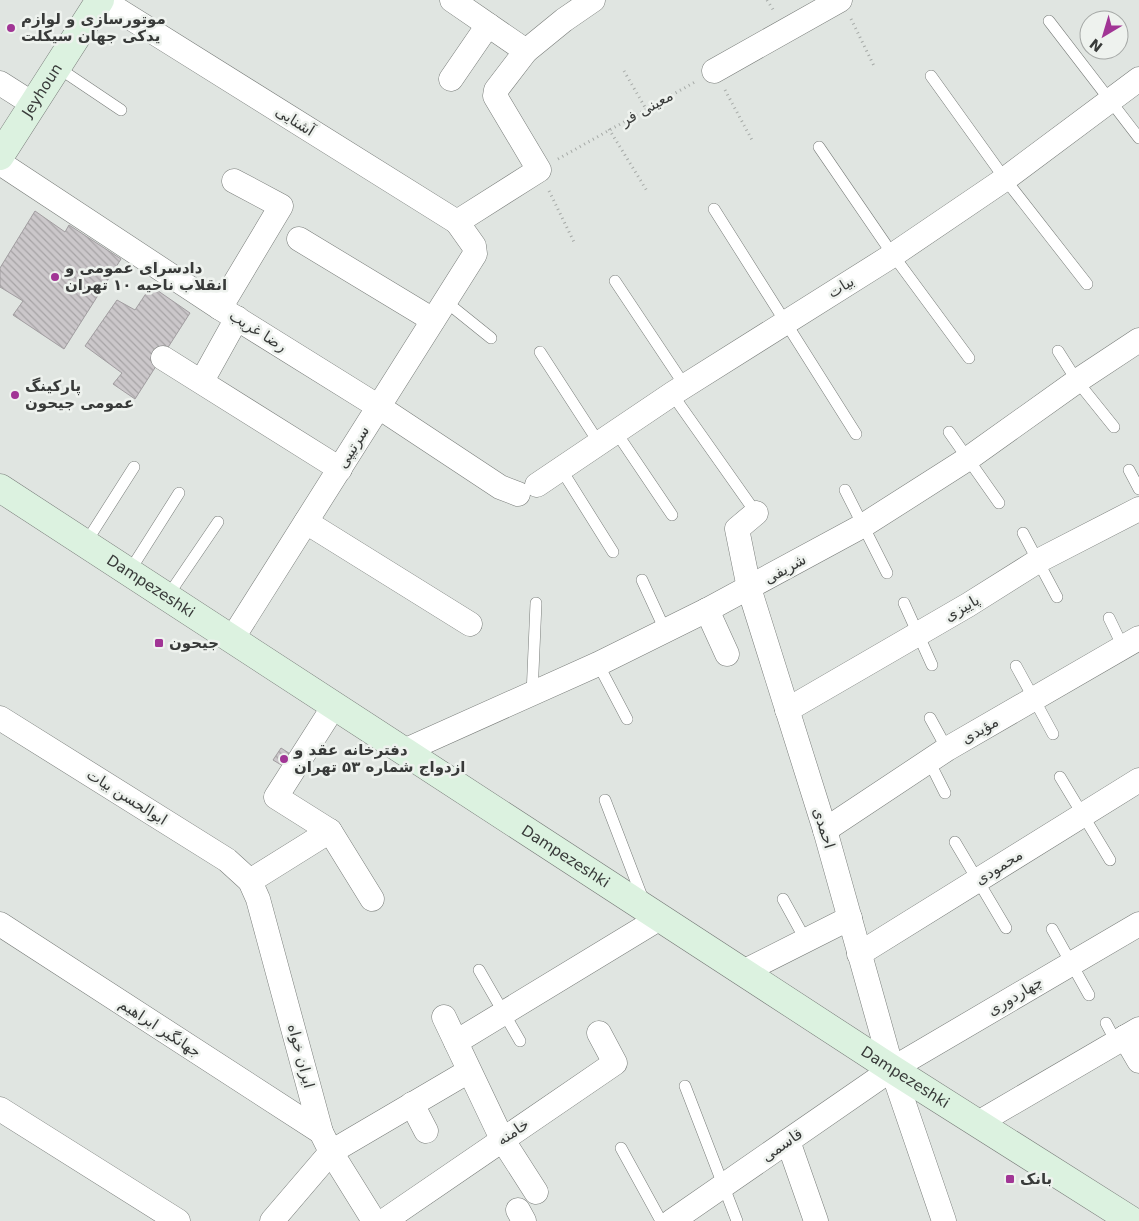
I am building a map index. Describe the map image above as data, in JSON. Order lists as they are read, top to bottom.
{
  "streets": {
    "main road": ["Jeyhoun", "Dampezeshki"],
    "street": [
      "آشنایی",
      "بیات",
      "رضا غریب",
      "سرتیپی",
      "شریفی",
      "پاییزی",
      "مؤیدی",
      "ابوالحسن بیات",
      "احمدی",
      "محمودی",
      "چهاردوری",
      "جهانگیر ابراهیم",
      "ایران خواه",
      "خامنه",
      "قاسمی"
    ],
    "path": ["معینی فر"]
  },
  "crossings": [
    ["Jeyhoun", "آشنایی"],
    ["آشنایی", "سرتیپی"],
    ["بیات", "رضا غریب"],
    ["رضا غریب", "سرتیپی"],
    ["سرتیپی", "Dampezeshki"],
    ["شریفی", "Dampezeshki"],
    ["شریفی", "احمدی"],
    ["Dampezeshki", "احمدی"],
    ["Dampezeshki", "چهاردوری"],
    ["Dampezeshki", "قاسمی"],
    ["پاییزی", "احمدی"],
    ["مؤیدی", "احمدی"],
    ["ابوالحسن بیات", "ایران خواه"],
    ["احمدی", "محمودی"],
    ["احمدی", "چهاردوری"],
    ["احمدی", "قاسمی"],
    ["چهاردوری", "قاسمی"],
    ["جهانگیر ابراهیم", "ایران خواه"]
  ],
  "places": {
    "other": [
      "موتورسازی و لوازم یدکی جهان سیکلت",
      "دادسرای عمومی و انقلاب ناحیه ۱۰ تهران",
      "پارکینگ عمومی جیحون",
      "دفترخانه عقد و ازدواج شماره ۵۳ تهران"
    ],
    "transit": ["جیحون", "بانک"]
  },
  "north": "bottom left"
}
